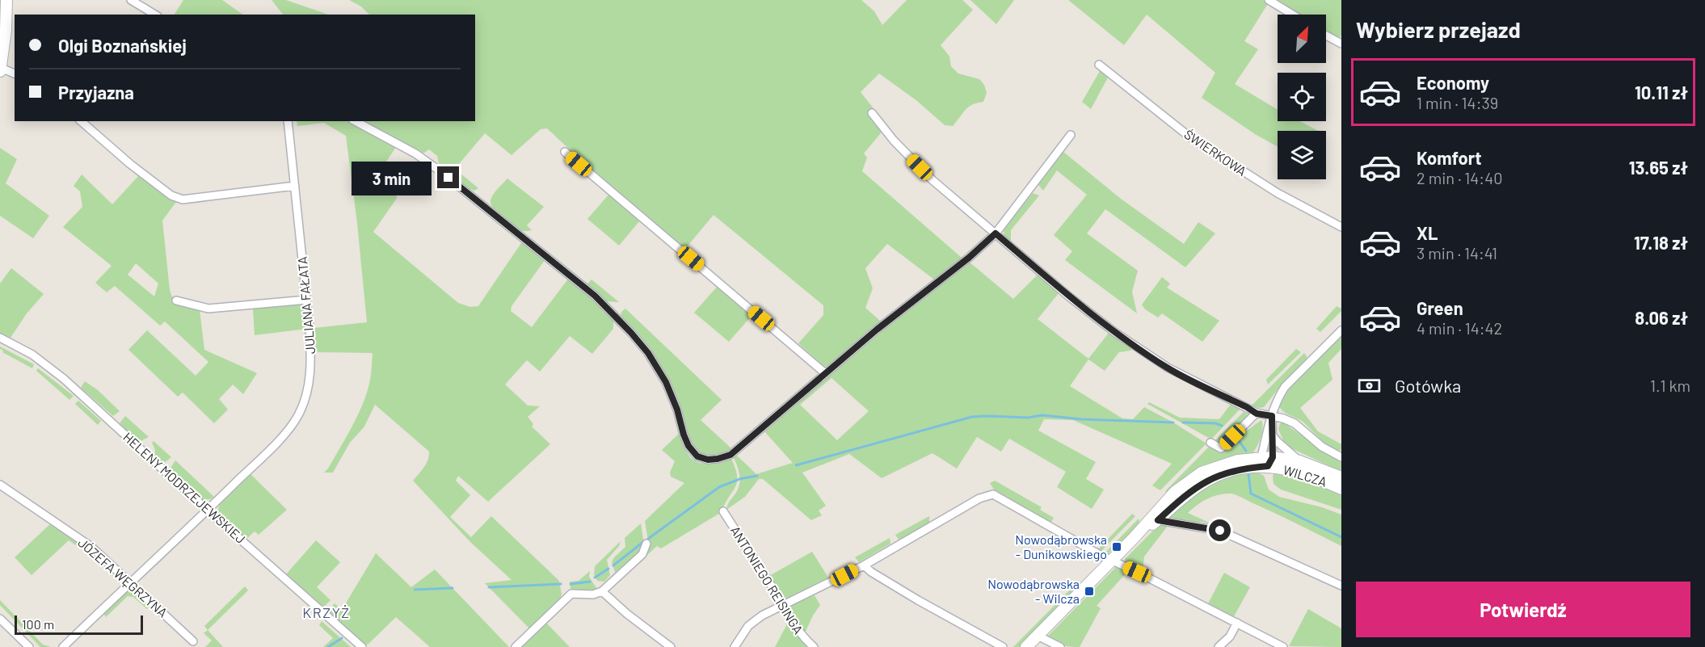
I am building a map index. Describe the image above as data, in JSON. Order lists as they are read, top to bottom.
{
  "streets": {
    "street": [
      "ŚWIERKOWA",
      "JULIANA FAŁATA",
      "WILCZA",
      "HELENY MODRZEJEWSKIEJ",
      "JÓZEFA WĘGRZYNA",
      "ANTONIEGO REISINGA"
    ]
  },
  "crossings": [
    ["JULIANA FAŁATA", "HELENY MODRZEJEWSKIEJ"],
    ["JULIANA FAŁATA", "JÓZEFA WĘGRZYNA"]
  ],
  "districts": ["KRZYŻ"],
  "places": {
    "transit": ["Nowodąbrowska - Dunikowskiego", "Nowodąbrowska - Wilcza"]
  },
  "scale_bar": "100 m",
  "north": "top right",
  "page": {
    "heading": "Wybierz przejazd",
    "banner": ["Olgi Boznańskiej", "Przyjazna"],
    "list": [
      {
        "name": "Economy",
        "note": "1 min · 14:39",
        "value": "10.11 zł"
      },
      {
        "name": "Komfort",
        "note": "2 min · 14:40",
        "value": "13.65 zł"
      },
      {
        "name": "XL",
        "note": "3 min · 14:41",
        "value": "17.18 zł"
      },
      {
        "name": "Green",
        "note": "4 min · 14:42",
        "value": "8.06 zł"
      }
    ],
    "bubble": "3 min",
    "pay": ["Gotówka", "1.1 km"],
    "buttons": "Potwierdź",
    "scale": "100 m"
  }
}
